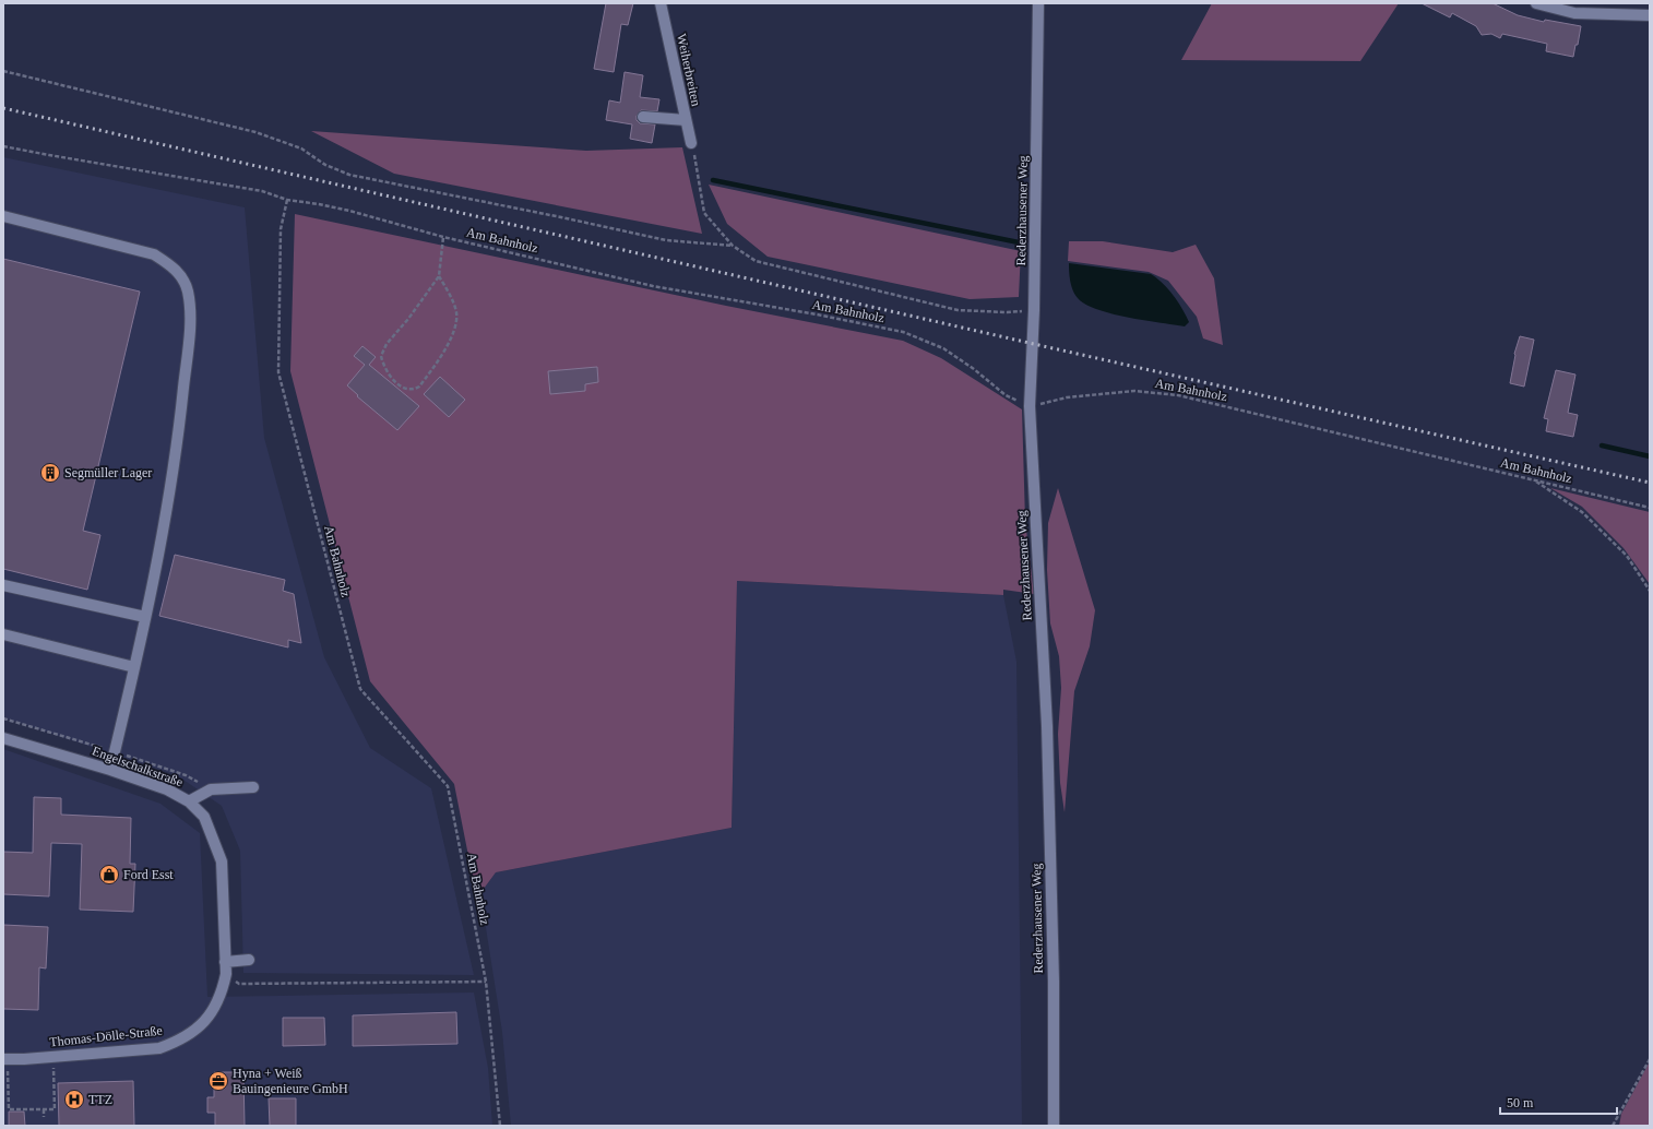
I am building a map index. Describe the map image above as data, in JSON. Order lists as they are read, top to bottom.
{
  "streets": {
    "street": [
      "Weiherbreiten",
      "Rederzhausener Weg",
      "Engelschalkstraße",
      "Thomas-Dölle-Straße"
    ],
    "path": ["Am Bahnholz"]
  },
  "crossings": [
    ["Rederzhausener Weg", "Am Bahnholz"],
    ["Engelschalkstraße", "Thomas-Dölle-Straße"]
  ],
  "places": {
    "building": ["Segmüller Lager"],
    "shop": ["Ford Esst"],
    "office": ["Hyna + Weiß Bauingenieure GmbH"],
    "hospital": ["TTZ"]
  },
  "scale_bar": "50 m"
}
